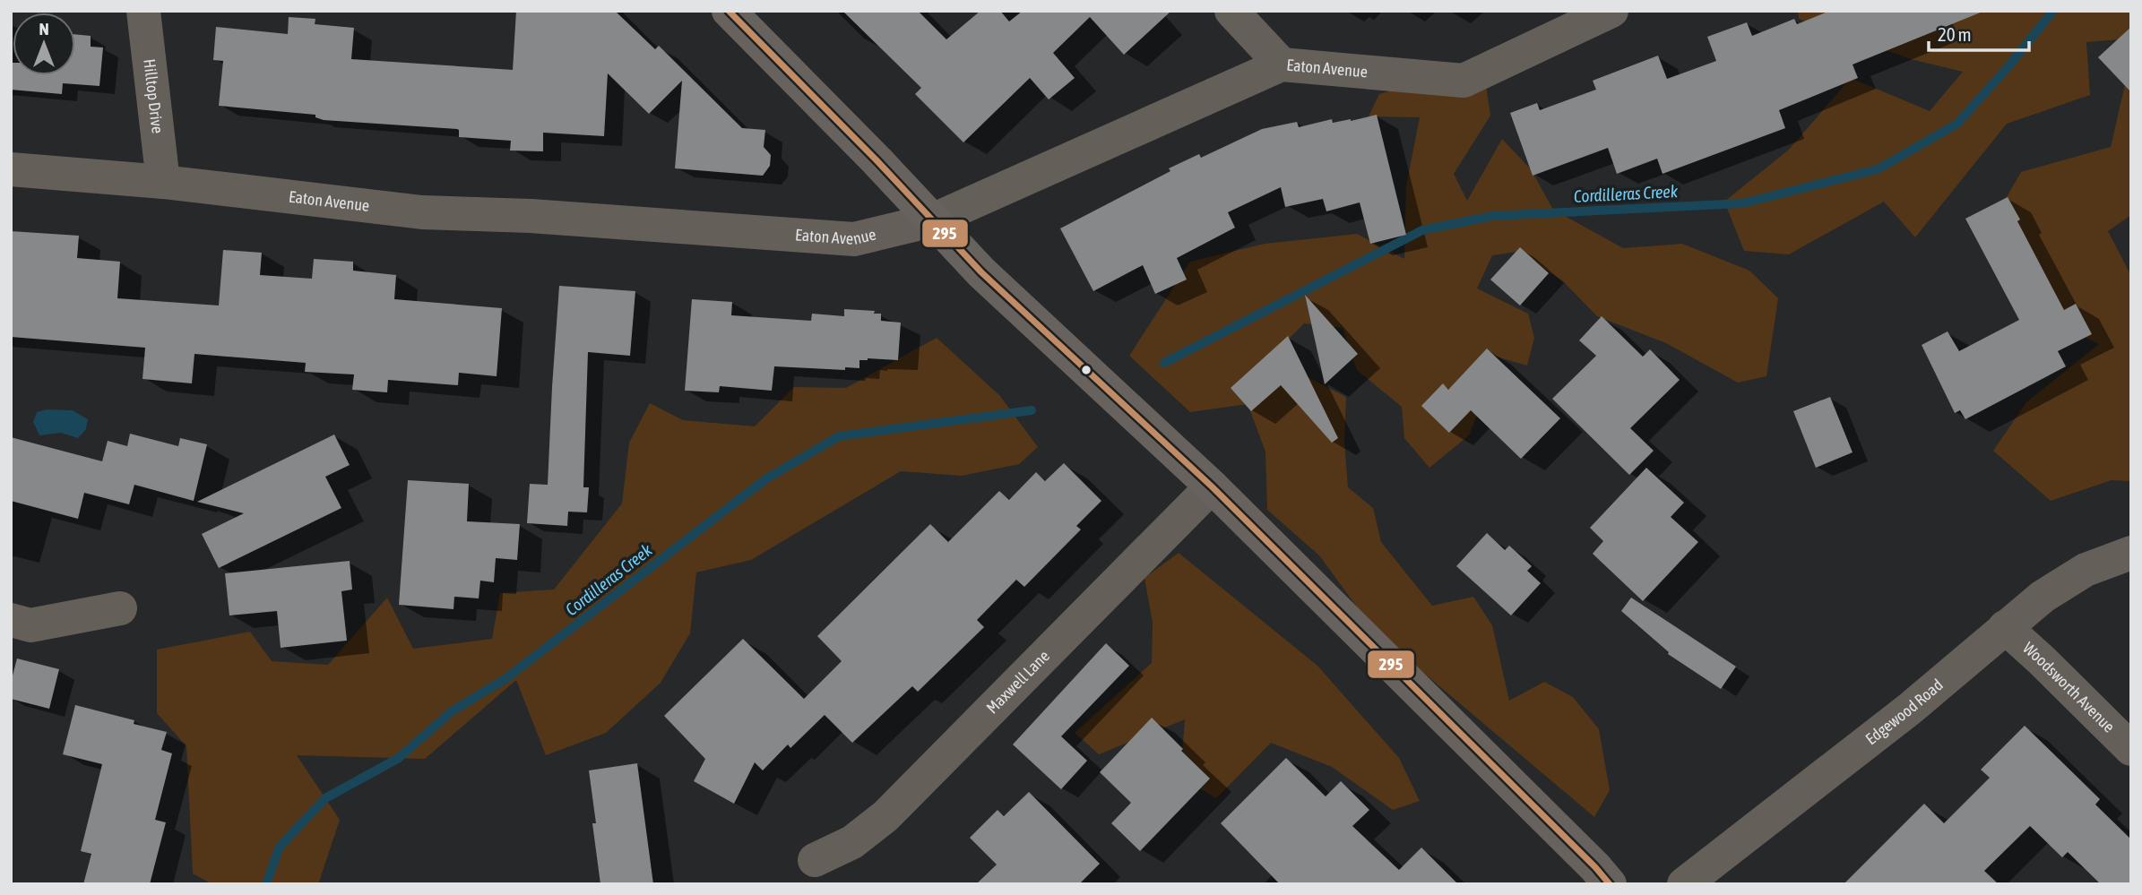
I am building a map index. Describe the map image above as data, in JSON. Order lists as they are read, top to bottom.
{
  "streets": {
    "street": [
      "Eaton Avenue",
      "Hilltop Drive",
      "Maxwell Lane",
      "Woodsworth Avenue",
      "Edgewood Road"
    ]
  },
  "crossings": [
    ["Eaton Avenue", "Hilltop Drive"],
    ["Woodsworth Avenue", "Edgewood Road"]
  ],
  "water": ["Cordilleras Creek"],
  "lines": ["transit line 295"],
  "scale_bar": "20 m",
  "north": "top"
}
